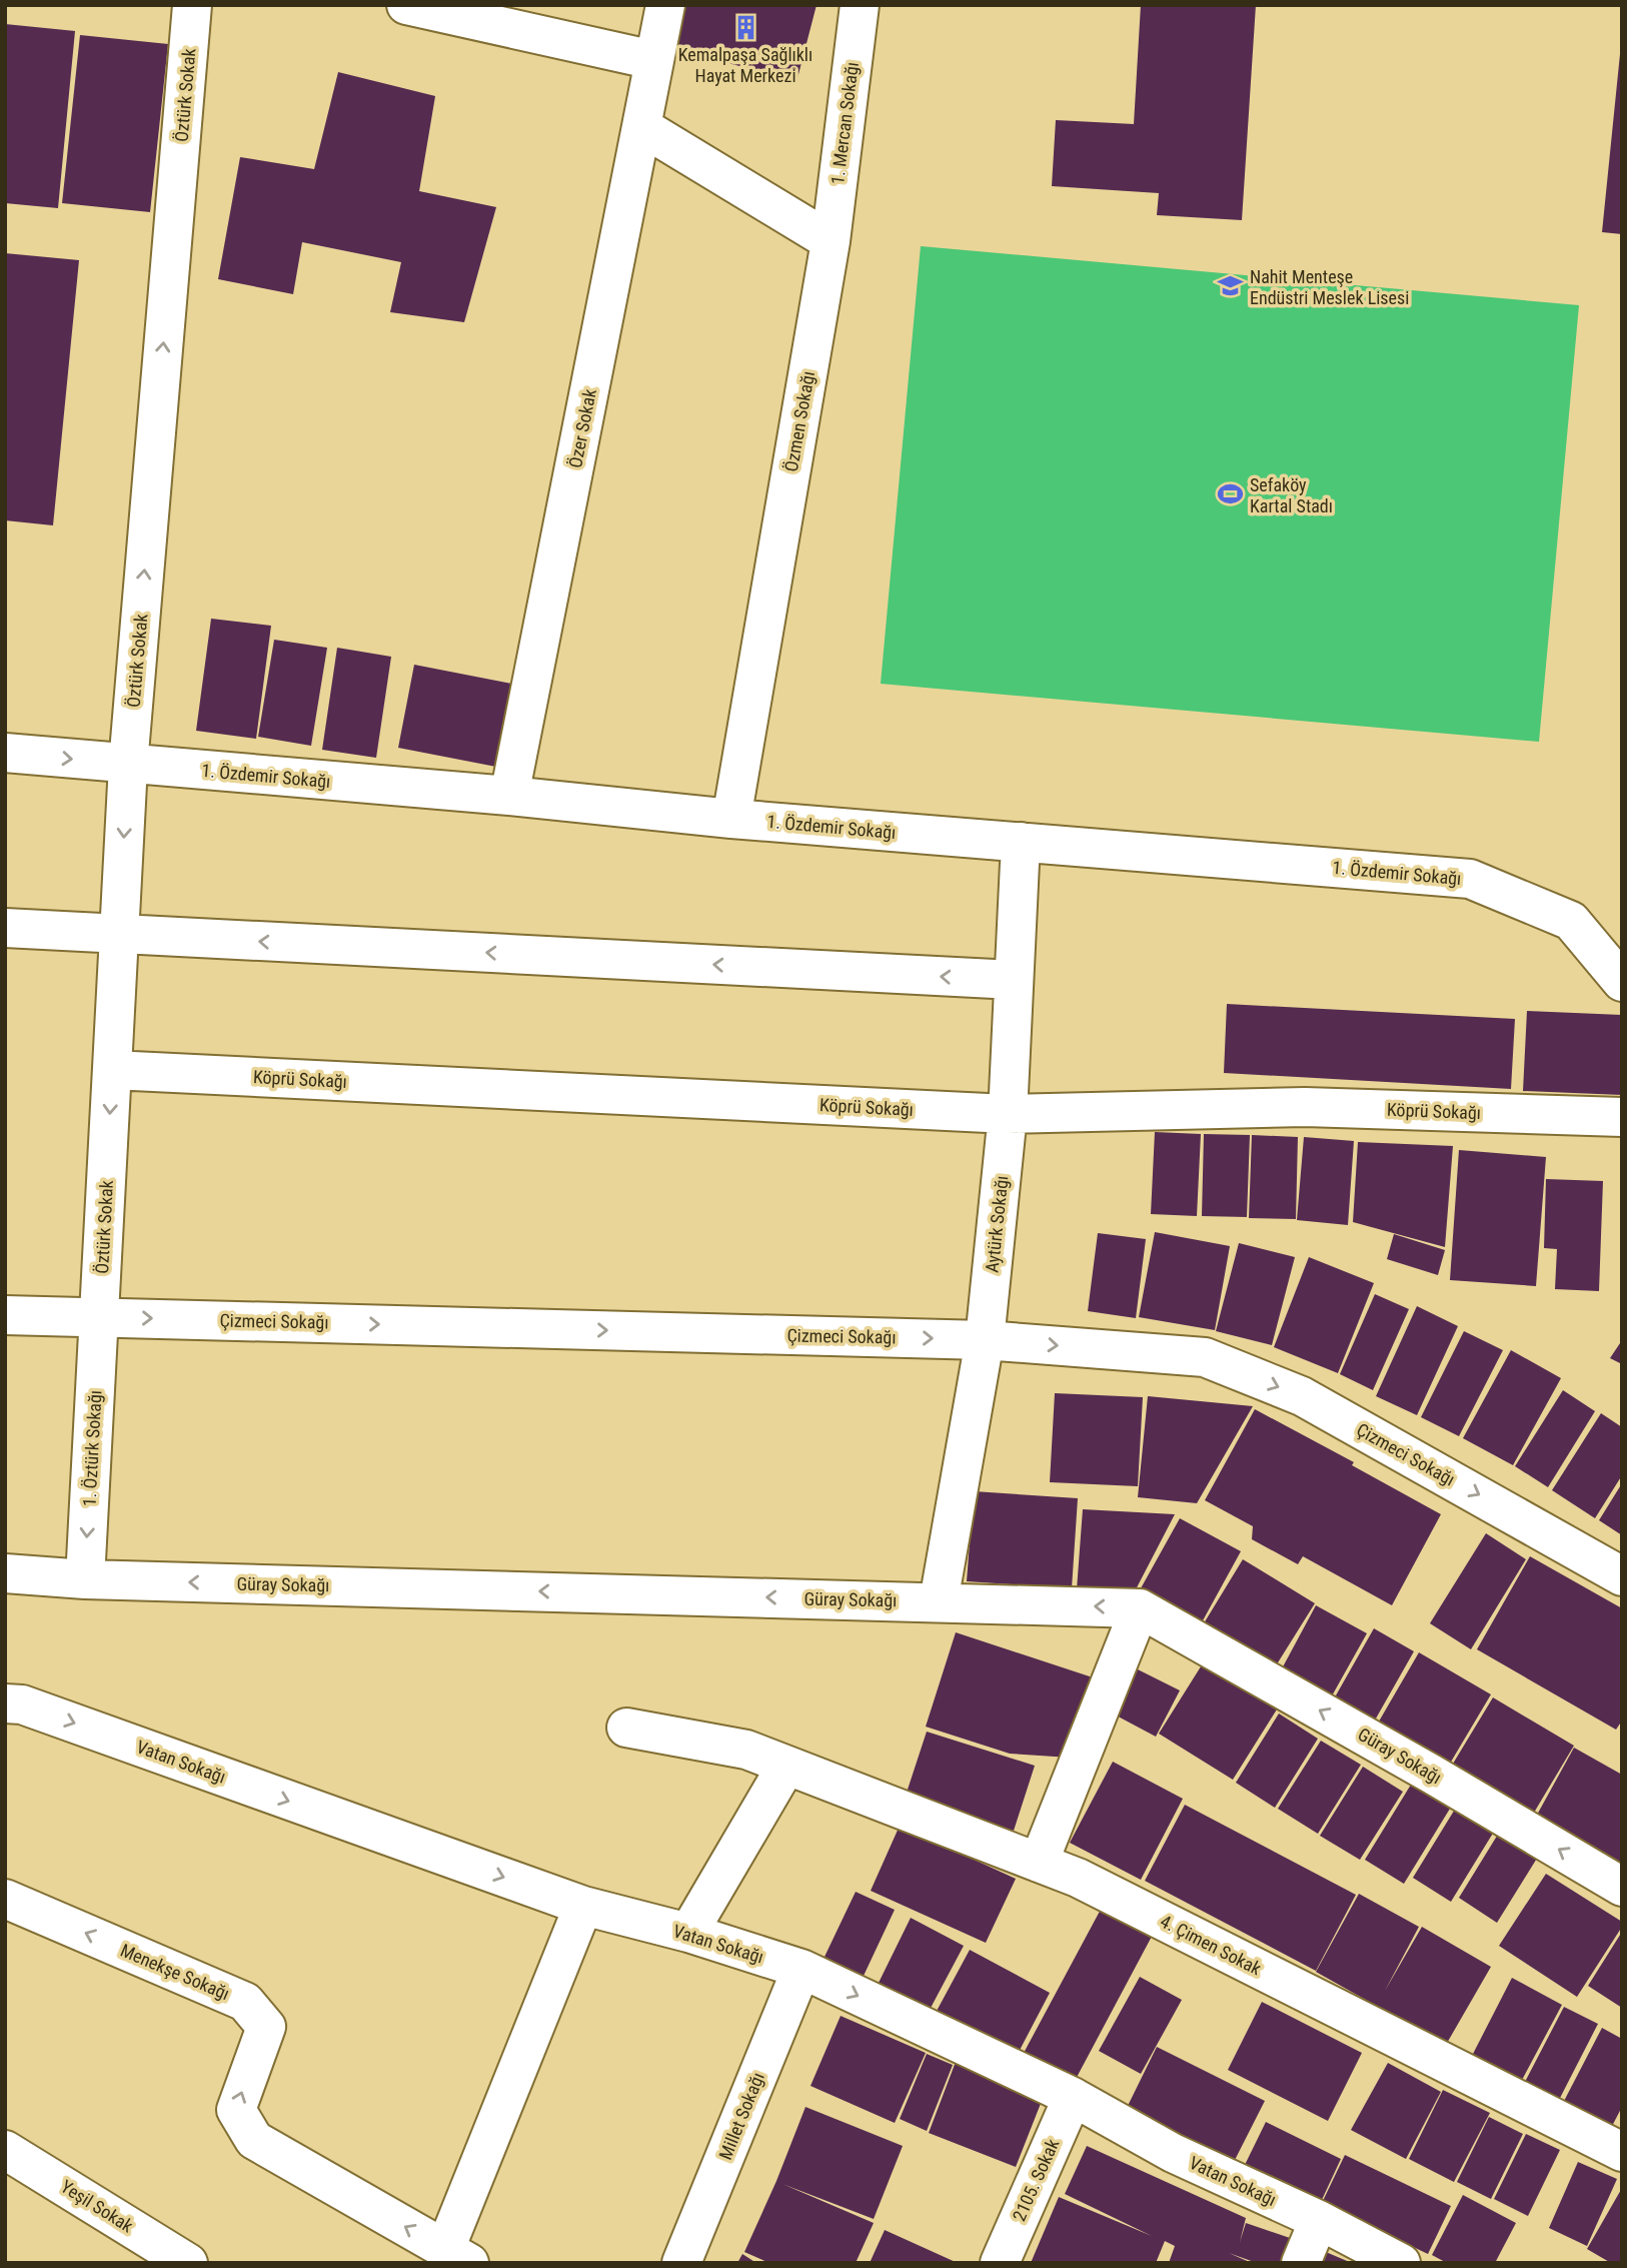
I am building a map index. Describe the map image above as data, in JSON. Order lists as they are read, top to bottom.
{
  "streets": {
    "street": [
      "Öztürk Sokak",
      "1. Mercan Sokağı",
      "Özmen Sokağı",
      "Özer Sokak",
      "1. Özdemir Sokağı",
      "Köprü Sokağı",
      "Aytürk Sokağı",
      "Çizmeci Sokağı",
      "1. Öztürk Sokağı",
      "Güray Sokağı",
      "Vatan Sokağı",
      "4. Çimen Sokak",
      "Menekşe Sokağı",
      "Millet Sokağı",
      "2105. Sokak",
      "Yeşil Sokak"
    ]
  },
  "crossings": [
    ["Öztürk Sokak", "1. Özdemir Sokağı"],
    ["Öztürk Sokak", "Köprü Sokağı"],
    ["Öztürk Sokak", "Çizmeci Sokağı"],
    ["Öztürk Sokak", "1. Öztürk Sokağı"],
    ["1. Mercan Sokağı", "Özmen Sokağı"],
    ["Özmen Sokağı", "1. Özdemir Sokağı"],
    ["Özer Sokak", "1. Özdemir Sokağı"],
    ["1. Özdemir Sokağı", "Aytürk Sokağı"],
    ["Köprü Sokağı", "Aytürk Sokağı"],
    ["Aytürk Sokağı", "Çizmeci Sokağı"],
    ["Aytürk Sokağı", "Güray Sokağı"],
    ["Çizmeci Sokağı", "1. Öztürk Sokağı"],
    ["1. Öztürk Sokağı", "Güray Sokağı"],
    ["Vatan Sokağı", "Millet Sokağı"],
    ["Vatan Sokağı", "2105. Sokak"]
  ],
  "one_way": [
    "Çizmeci Sokağı",
    "1. Öztürk Sokağı",
    "Güray Sokağı",
    "Vatan Sokağı",
    "Menekşe Sokağı"
  ],
  "places": {
    "building": ["Kemalpaşa Sağlıklı Hayat Merkezi"],
    "school or university": ["Nahit Menteşe Endüstri Meslek Lisesi"],
    "sports": ["Sefaköy Kartal Stadı"]
  }
}
